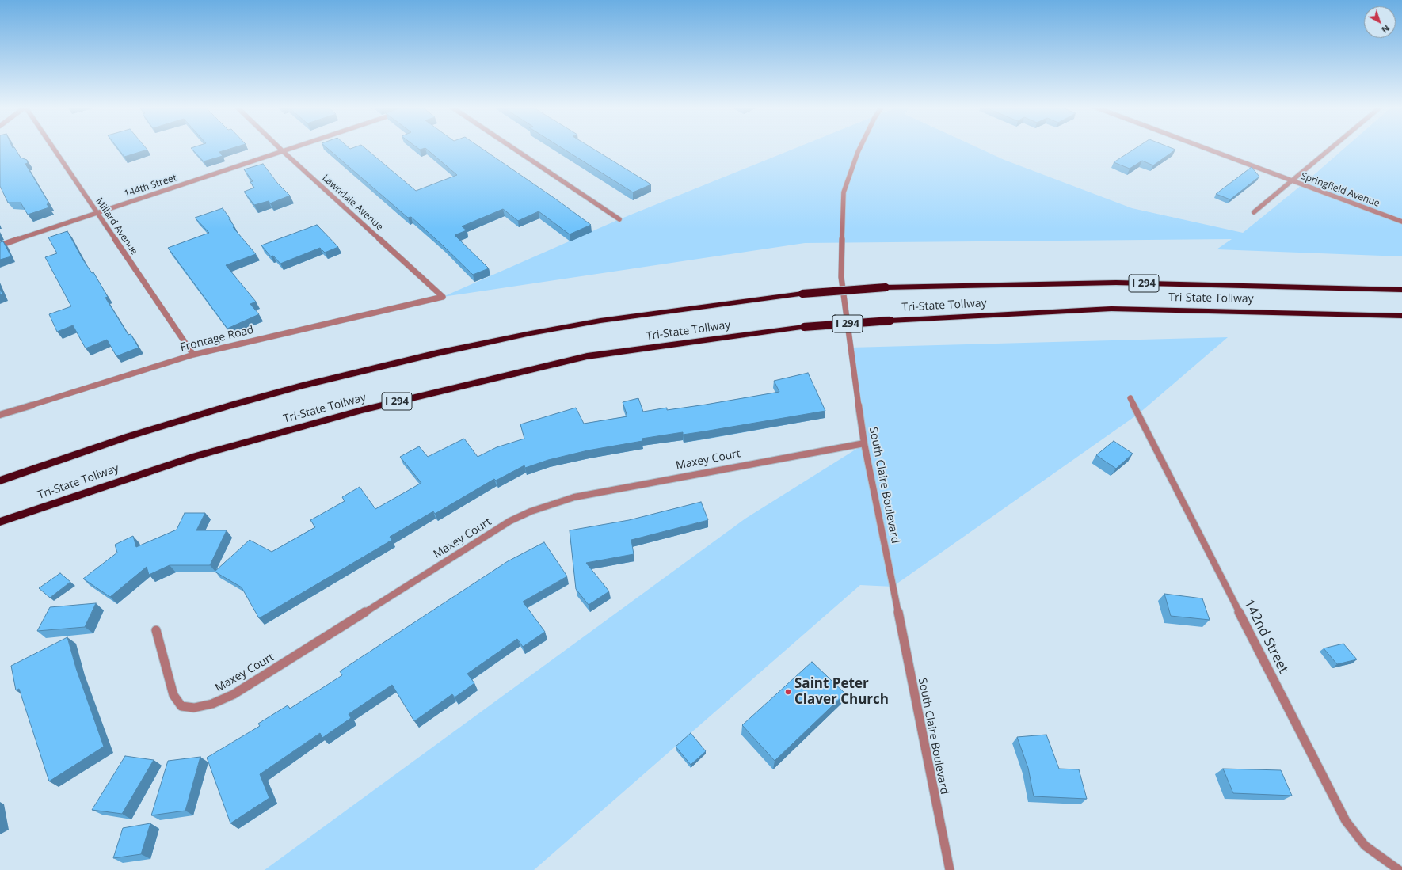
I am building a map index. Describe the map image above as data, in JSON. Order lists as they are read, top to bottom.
{
  "streets": {
    "highway": ["I 294", "Tri-State Tollway"],
    "street": [
      "144th Street",
      "Springfield Avenue",
      "Lawndale Avenue",
      "Millard Avenue",
      "Frontage Road",
      "Maxey Court",
      "South Claire Boulevard",
      "142nd Street"
    ]
  },
  "crossings": [
    ["144th Street", "Lawndale Avenue"],
    ["144th Street", "Millard Avenue"],
    ["Lawndale Avenue", "Frontage Road"],
    ["Millard Avenue", "Frontage Road"],
    ["Maxey Court", "South Claire Boulevard"]
  ],
  "places": ["Saint Peter Claver Church"],
  "north": "bottom right"
}
